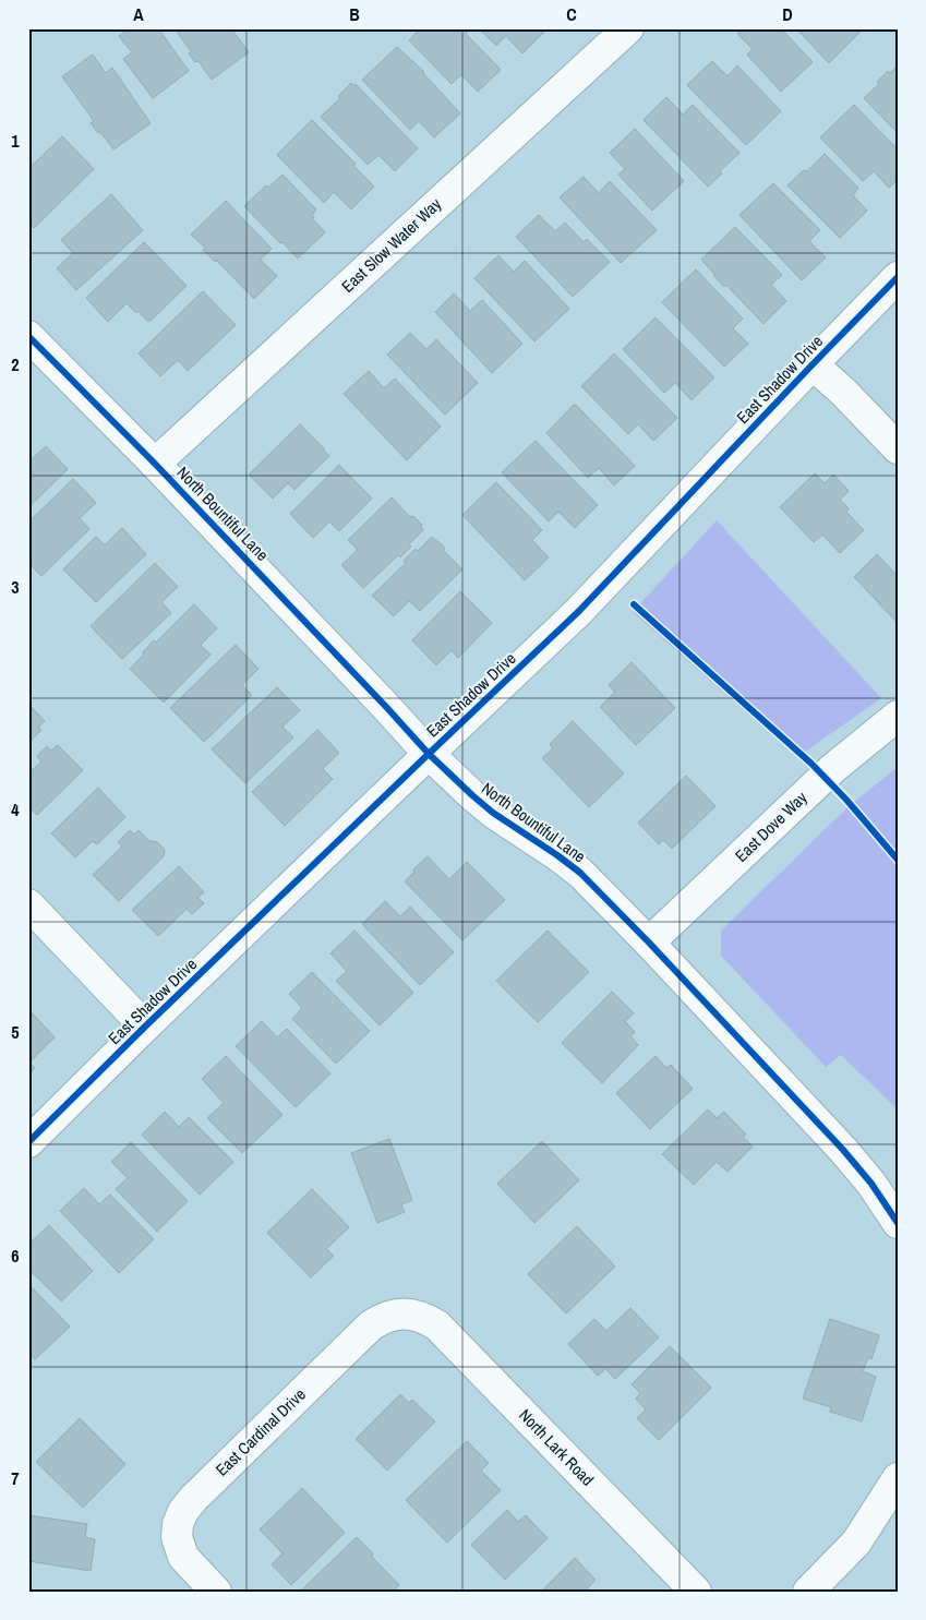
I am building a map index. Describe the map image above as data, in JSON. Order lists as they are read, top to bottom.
{
  "streets": {
    "street": [
      "East Slow Water Way",
      "East Shadow Drive",
      "North Bountiful Lane",
      "East Dove Way",
      "East Cardinal Drive",
      "North Lark Road"
    ]
  },
  "crossings": [
    ["East Slow Water Way", "North Bountiful Lane"],
    ["East Shadow Drive", "North Bountiful Lane"],
    ["North Bountiful Lane", "East Dove Way"],
    ["East Cardinal Drive", "North Lark Road"]
  ],
  "grid": {
    "columns": [
      "A",
      "B",
      "C",
      "D"
    ],
    "rows": [
      "1",
      "2",
      "3",
      "4",
      "5",
      "6",
      "7"
    ]
  }
}
